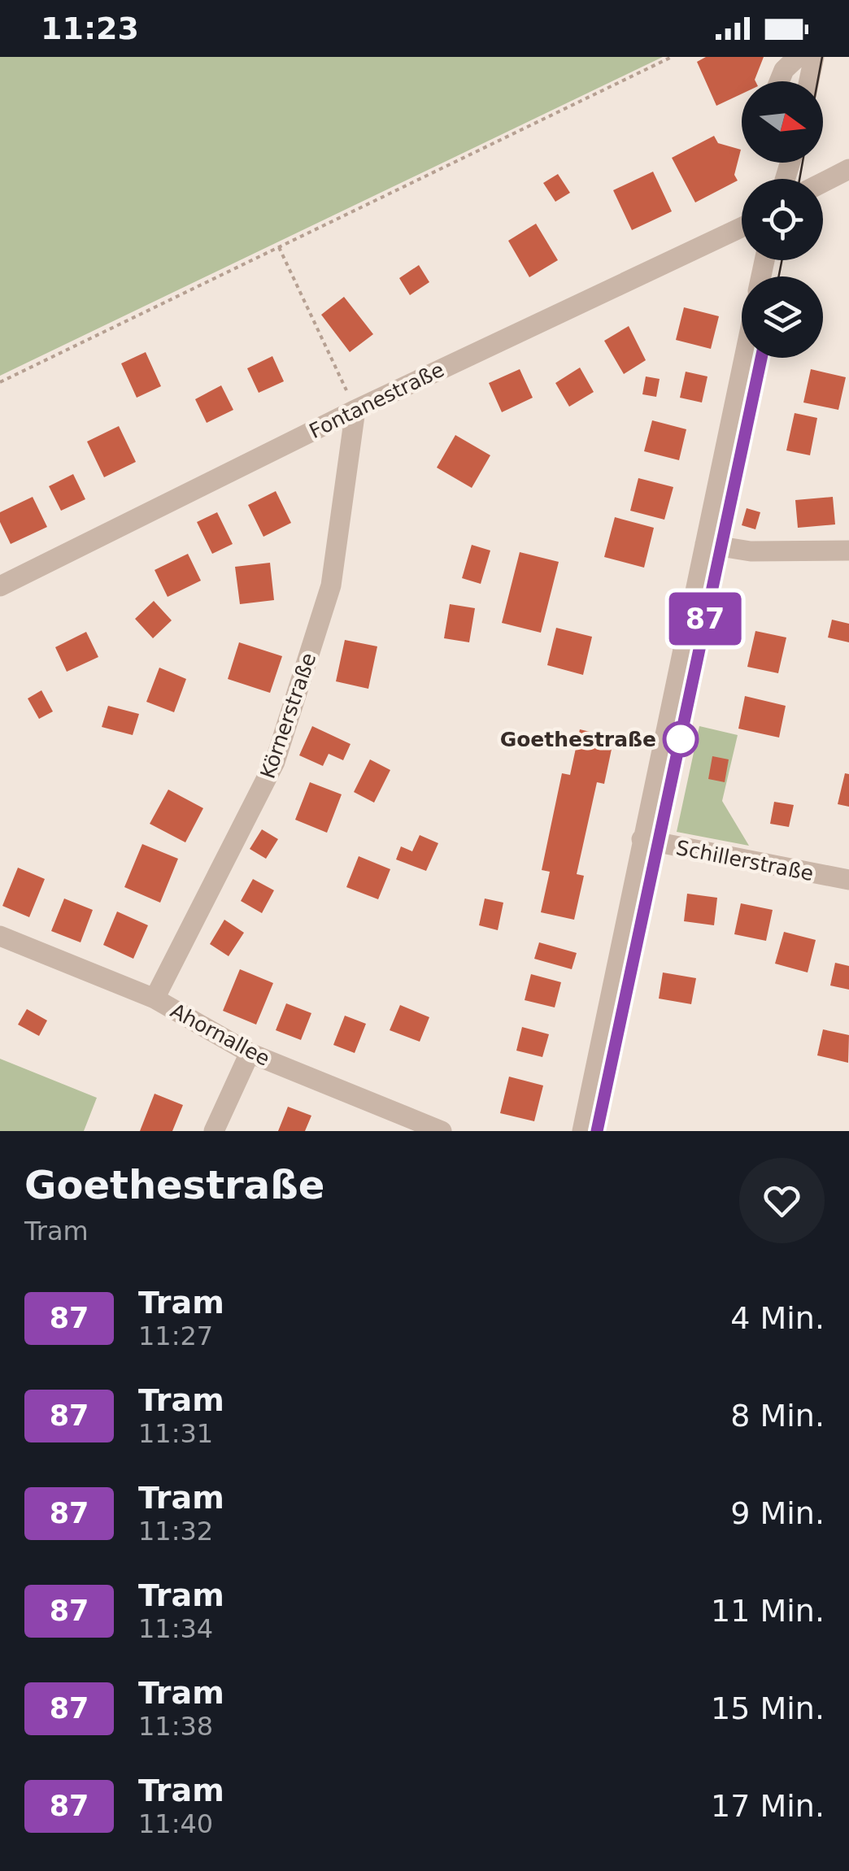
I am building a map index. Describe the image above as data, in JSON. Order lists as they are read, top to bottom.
{
  "streets": {
    "street": [
      "Fontanestraße",
      "Körnerstraße",
      "Schillerstraße",
      "Ahornallee"
    ]
  },
  "crossings": [
    ["Fontanestraße", "Körnerstraße"],
    ["Körnerstraße", "Ahornallee"]
  ],
  "places": ["Goethestraße"],
  "lines": ["tram line 87"],
  "north": "right",
  "page": {
    "status": "11:23",
    "on_map": "87",
    "heading": ["Goethestraße", "Tram"],
    "list": [
      {
        "mark": "87",
        "name": "Tram",
        "note": "11:27",
        "value": "4 Min."
      },
      {
        "mark": "87",
        "name": "Tram",
        "note": "11:31",
        "value": "8 Min."
      },
      {
        "mark": "87",
        "name": "Tram",
        "note": "11:32",
        "value": "9 Min."
      },
      {
        "mark": "87",
        "name": "Tram",
        "note": "11:34",
        "value": "11 Min."
      },
      {
        "mark": "87",
        "name": "Tram",
        "note": "11:38",
        "value": "15 Min."
      },
      {
        "mark": "87",
        "name": "Tram",
        "note": "11:40",
        "value": "17 Min."
      }
    ]
  }
}
